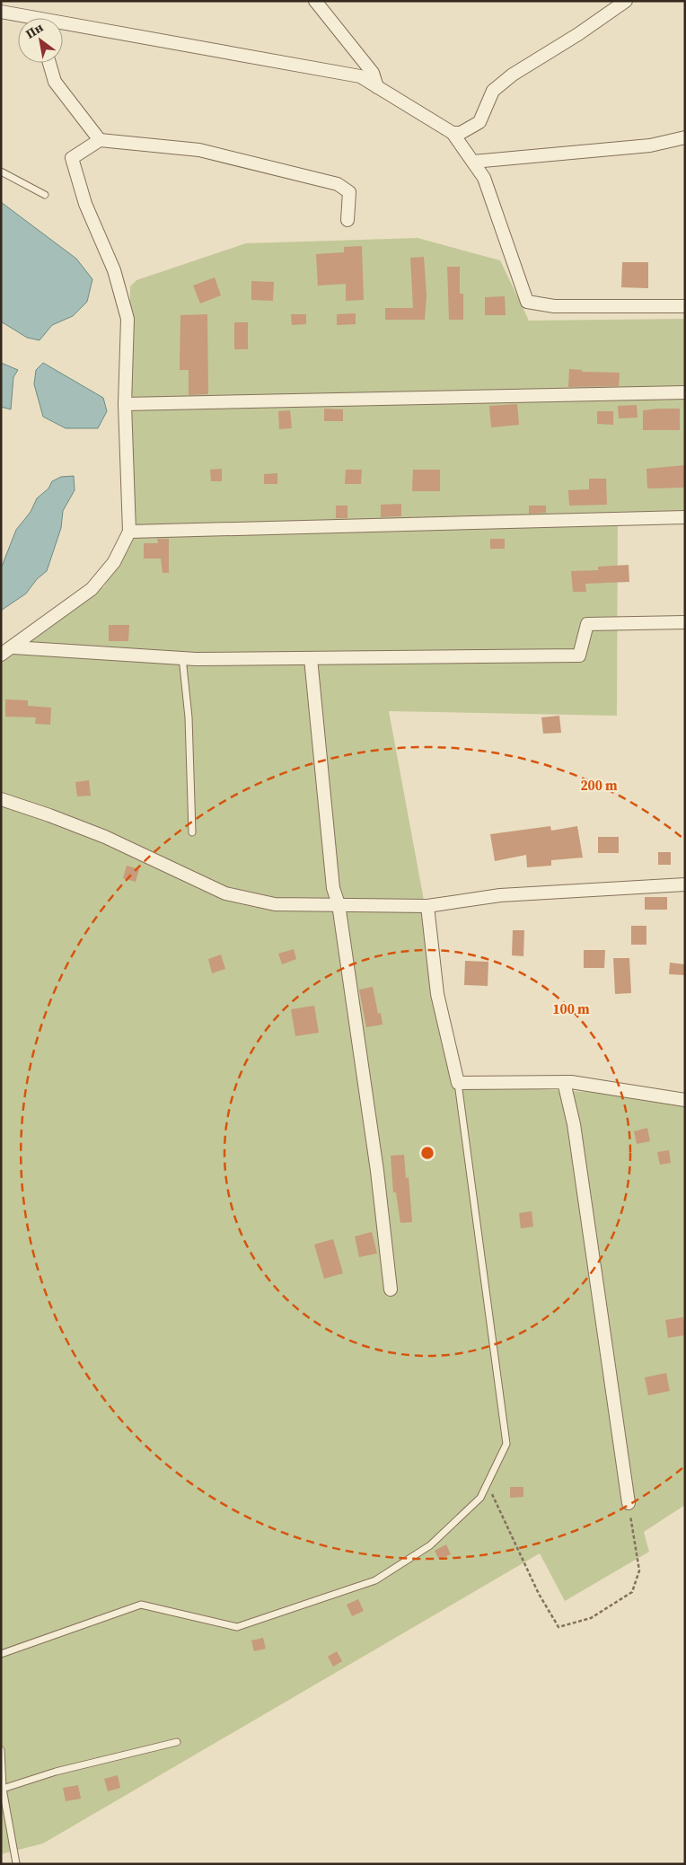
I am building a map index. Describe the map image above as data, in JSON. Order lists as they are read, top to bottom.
{
  "north": "top left",
  "rings": ["200 m", "100 m"]
}
